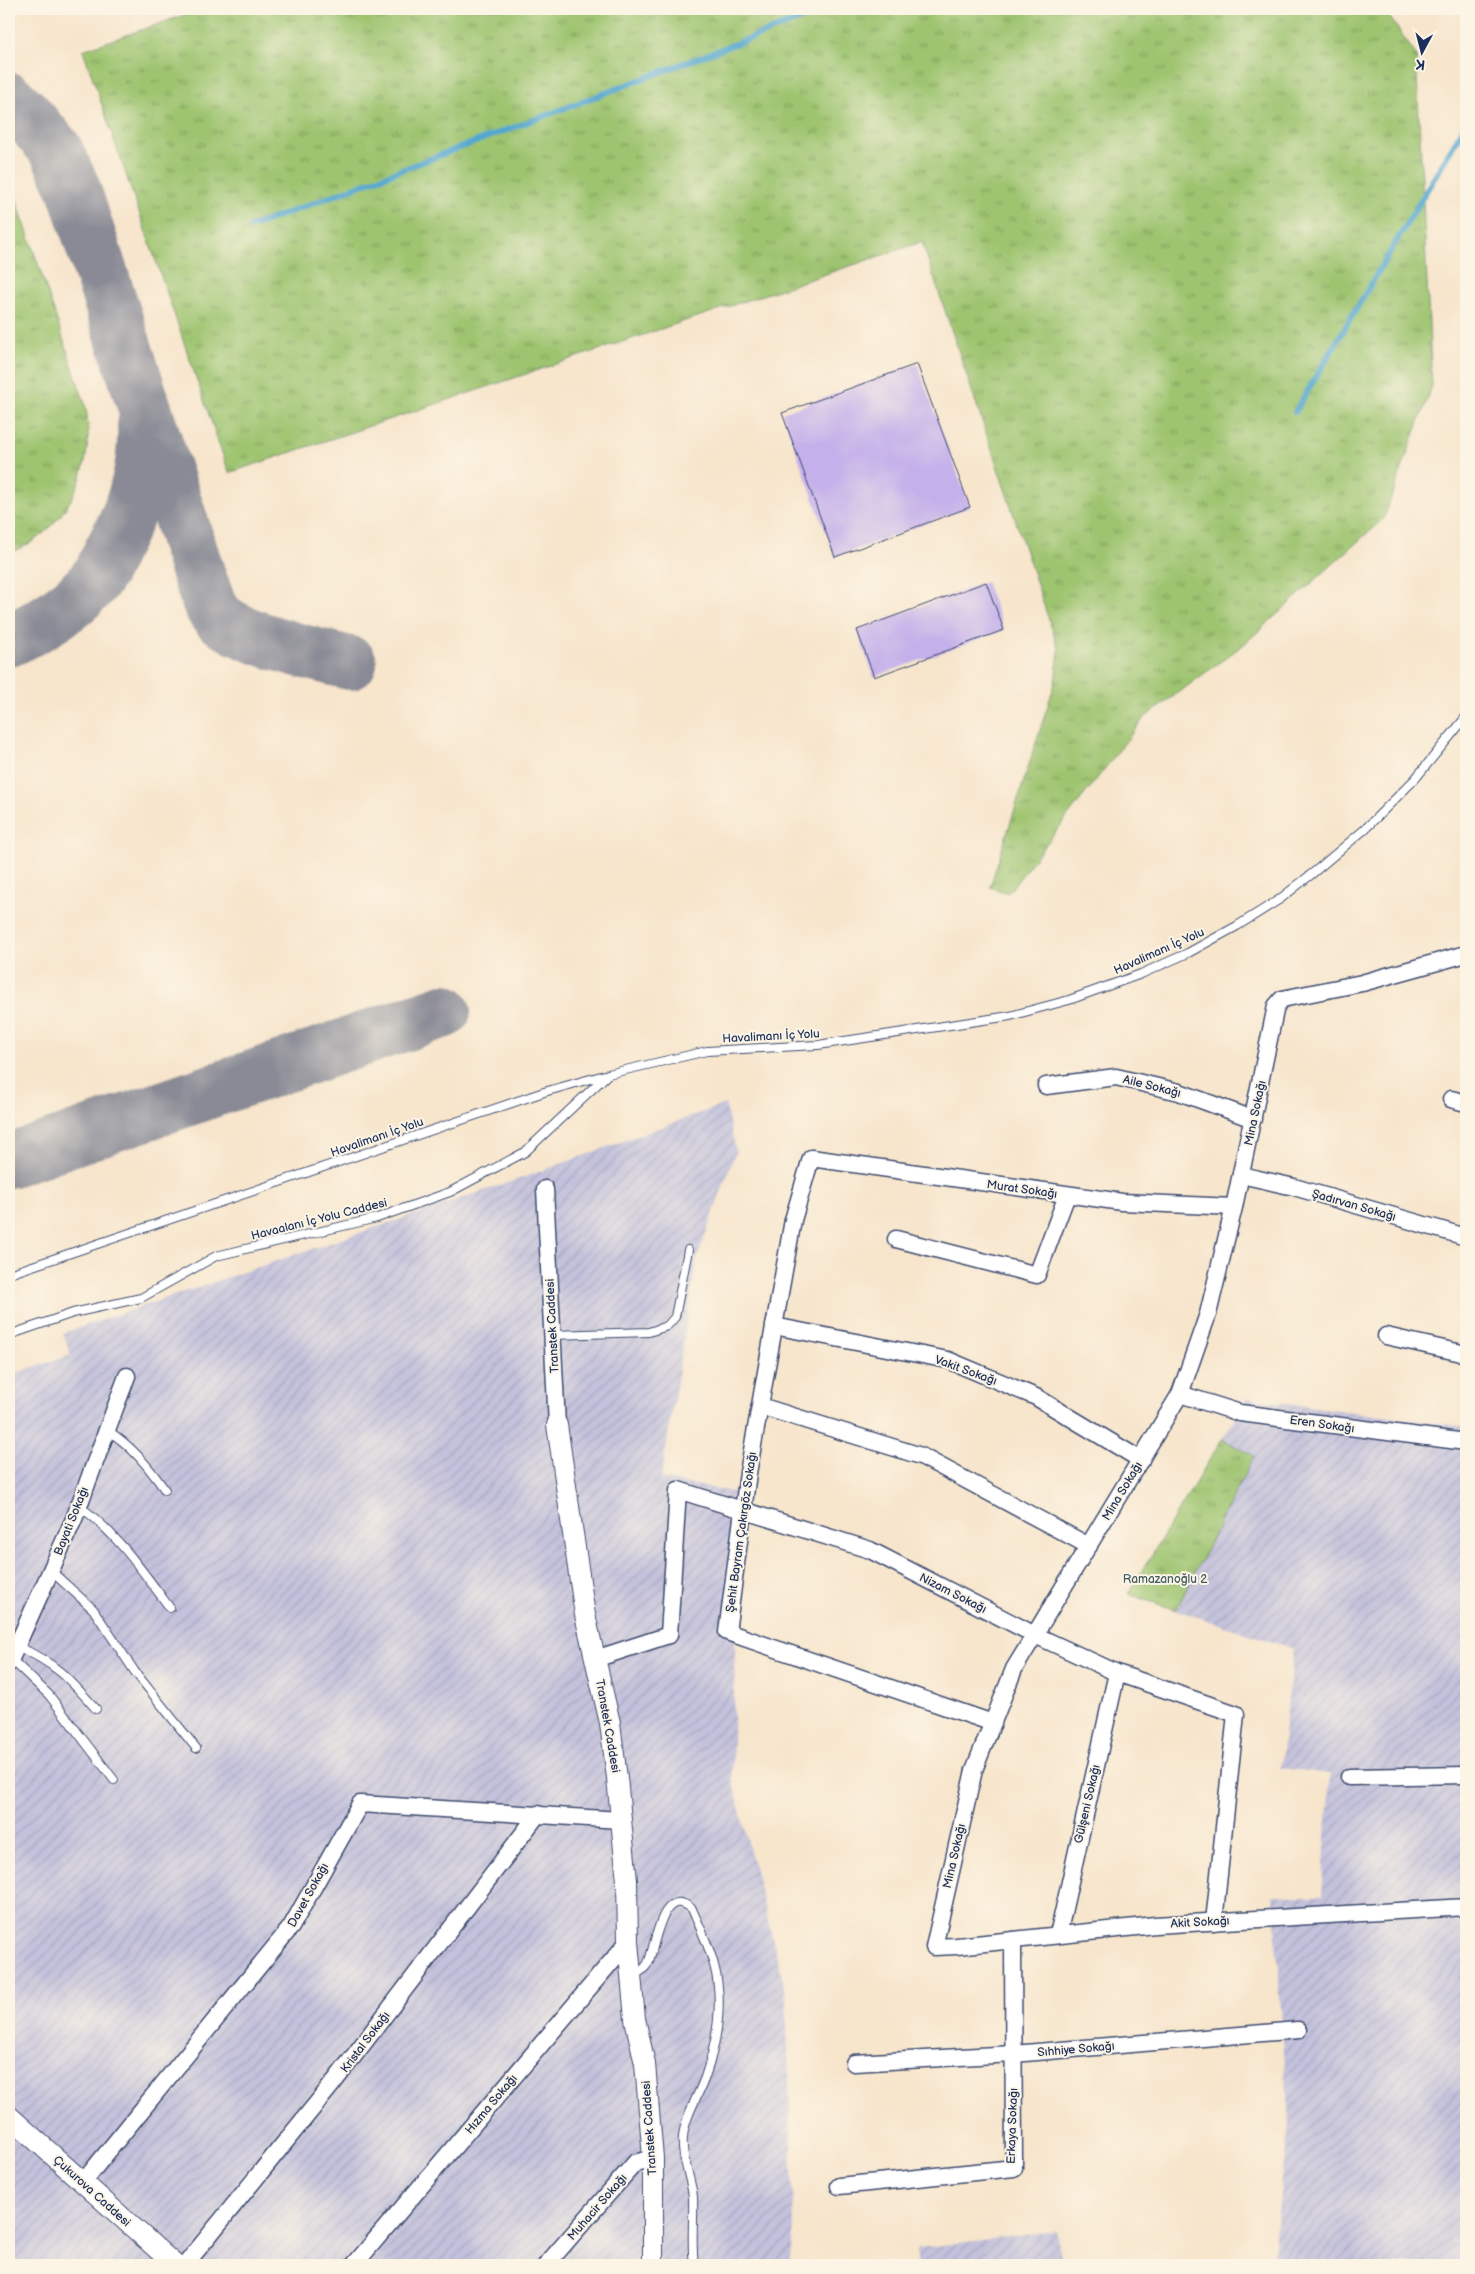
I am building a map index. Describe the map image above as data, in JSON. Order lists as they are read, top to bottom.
{
  "streets": {
    "street": [
      "Aile Sokağı",
      "Mina Sokağı",
      "Murat Sokağı",
      "Şadırvan Sokağı",
      "Transtek Caddesi",
      "Vakit Sokağı",
      "Eren Sokağı",
      "Bayati Sokağı",
      "Şehit Bayram Çakırgöz Sokağı",
      "Nizam Sokağı",
      "Gülşeni Sokağı",
      "Davet Sokağı",
      "Akit Sokağı",
      "Kristal Sokağı",
      "Sıhhiye Sokağı",
      "Hızma Sokağı",
      "Erkaya Sokağı",
      "Çukurova Caddesi",
      "Muhacir Sokağı"
    ],
    "lane": ["Havalimanı İç Yolu", "Havaalanı İç Yolu Caddesi"]
  },
  "crossings": [
    ["Havalimanı İç Yolu", "Havaalanı İç Yolu Caddesi"],
    ["Aile Sokağı", "Mina Sokağı"],
    ["Mina Sokağı", "Murat Sokağı"],
    ["Mina Sokağı", "Şadırvan Sokağı"],
    ["Mina Sokağı", "Vakit Sokağı"],
    ["Mina Sokağı", "Eren Sokağı"],
    ["Mina Sokağı", "Şehit Bayram Çakırgöz Sokağı"],
    ["Mina Sokağı", "Nizam Sokağı"],
    ["Mina Sokağı", "Akit Sokağı"],
    ["Murat Sokağı", "Şehit Bayram Çakırgöz Sokağı"],
    ["Transtek Caddesi", "Nizam Sokağı"],
    ["Transtek Caddesi", "Davet Sokağı"],
    ["Transtek Caddesi", "Hızma Sokağı"],
    ["Transtek Caddesi", "Muhacir Sokağı"],
    ["Vakit Sokağı", "Şehit Bayram Çakırgöz Sokağı"],
    ["Şehit Bayram Çakırgöz Sokağı", "Nizam Sokağı"],
    ["Nizam Sokağı", "Gülşeni Sokağı"],
    ["Nizam Sokağı", "Akit Sokağı"],
    ["Gülşeni Sokağı", "Akit Sokağı"],
    ["Davet Sokağı", "Kristal Sokağı"],
    ["Davet Sokağı", "Çukurova Caddesi"],
    ["Akit Sokağı", "Erkaya Sokağı"],
    ["Sıhhiye Sokağı", "Erkaya Sokağı"]
  ],
  "parks": ["Ramazanoğlu 2"],
  "north": "bottom"
}
